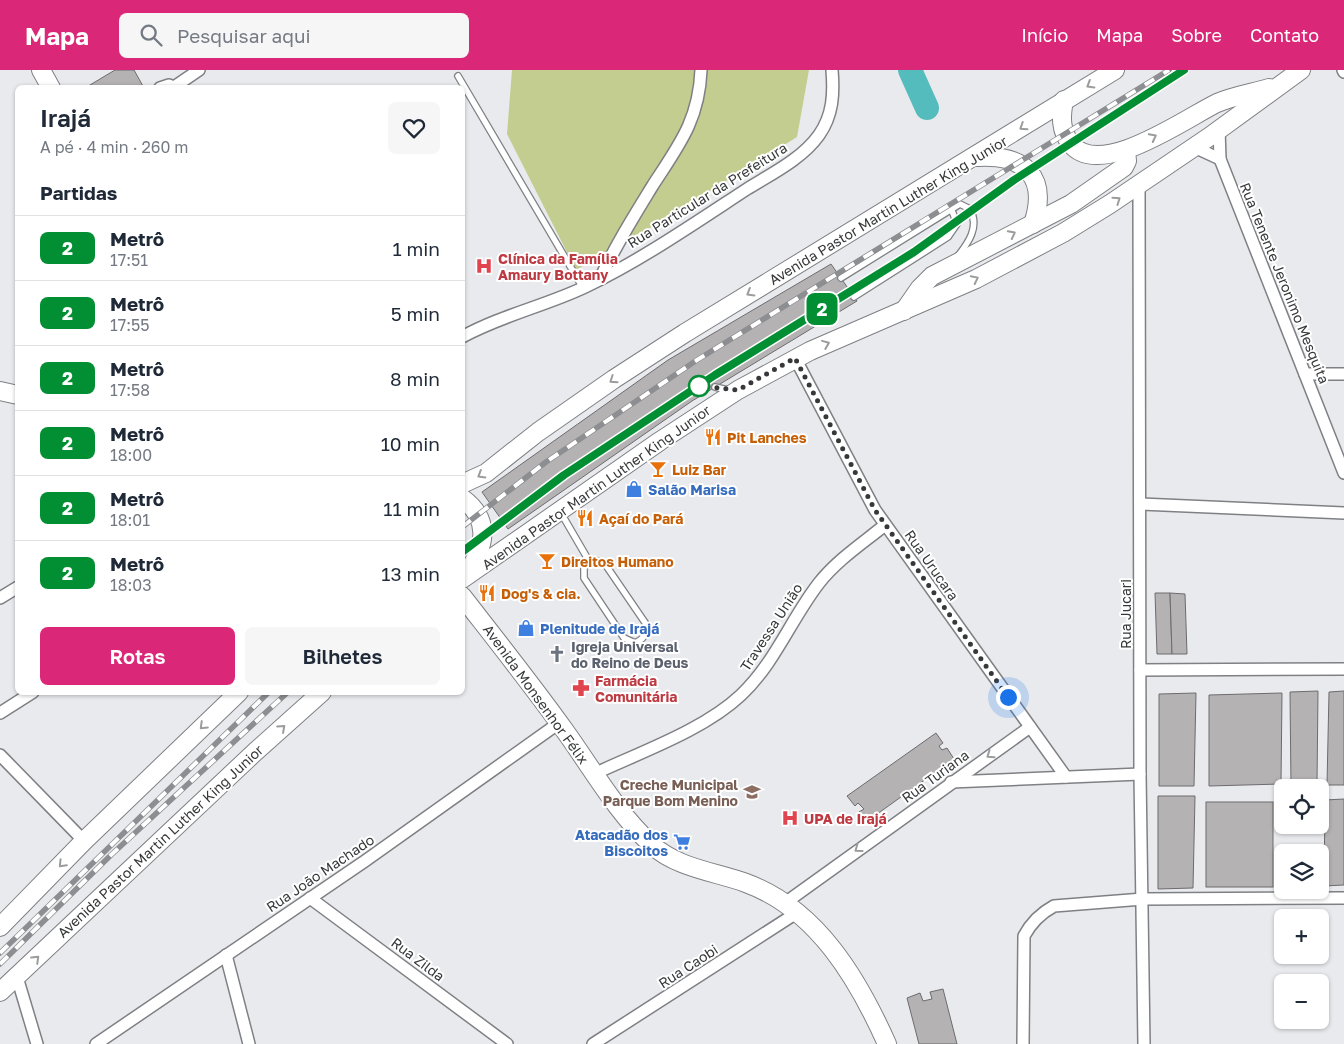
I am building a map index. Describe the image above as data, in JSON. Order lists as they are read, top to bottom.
{
  "streets": {
    "main road": ["Avenida Pastor Martin Luther King Junior", "Avenida Monsenhor Félix"],
    "street": [
      "Rua Particular da Prefeitura",
      "Rua Tenente Jeronimo Mesquita",
      "Rua Urucara",
      "Rua Jucari",
      "Travessa União",
      "Rua Turiana",
      "Rua João Machado",
      "Rua Zilda",
      "Rua Caobi"
    ]
  },
  "crossings": [
    ["Avenida Pastor Martin Luther King Junior", "Rua Tenente Jeronimo Mesquita"],
    ["Avenida Pastor Martin Luther King Junior", "Rua Urucara"],
    ["Avenida Pastor Martin Luther King Junior", "Rua Jucari"],
    ["Rua Urucara", "Travessa União"],
    ["Rua Urucara", "Rua Turiana"],
    ["Travessa União", "Avenida Monsenhor Félix"],
    ["Avenida Monsenhor Félix", "Rua Turiana"],
    ["Avenida Monsenhor Félix", "Rua João Machado"],
    ["Avenida Monsenhor Félix", "Rua Caobi"],
    ["Rua Turiana", "Rua Caobi"],
    ["Rua João Machado", "Rua Zilda"]
  ],
  "one_way": ["Rua Turiana"],
  "places": {
    "hospital": ["Clínica da Família Amaury Bottany", "UPA de Irajá"],
    "restaurant": ["Pit Lanches", "Açaí do Pará", "Dog's & cia."],
    "bar": ["Luiz Bar", "Direitos Humano"],
    "shop": ["Salão Marisa", "Plenitude de Irajá"],
    "church": ["Igreja Universal do Reino de Deus"],
    "pharmacy": ["Farmácia Comunitária"],
    "school or university": ["Creche Municipal Parque Bom Menino"],
    "supermarket": ["Atacadão dos Biscoitos"]
  },
  "lines": ["metro line 2"],
  "page": {
    "header": "Mapa",
    "search": "Pesquisar aqui",
    "nav": [
      "Início",
      "Mapa",
      "Sobre",
      "Contato"
    ],
    "on_map": "2",
    "heading": [
      ["Irajá", "A pé · 4 min · 260 m"],
      "Partidas"
    ],
    "list": [
      {
        "mark": "2",
        "name": "Metrô",
        "note": "17:51",
        "value": "1 min"
      },
      {
        "mark": "2",
        "name": "Metrô",
        "note": "17:55",
        "value": "5 min"
      },
      {
        "mark": "2",
        "name": "Metrô",
        "note": "17:58",
        "value": "8 min"
      },
      {
        "mark": "2",
        "name": "Metrô",
        "note": "18:00",
        "value": "10 min"
      },
      {
        "mark": "2",
        "name": "Metrô",
        "note": "18:01",
        "value": "11 min"
      },
      {
        "mark": "2",
        "name": "Metrô",
        "note": "18:03",
        "value": "13 min"
      }
    ],
    "buttons": ["Rotas", "Bilhetes"],
    "map_buttons": ["+", "−"]
  }
}
